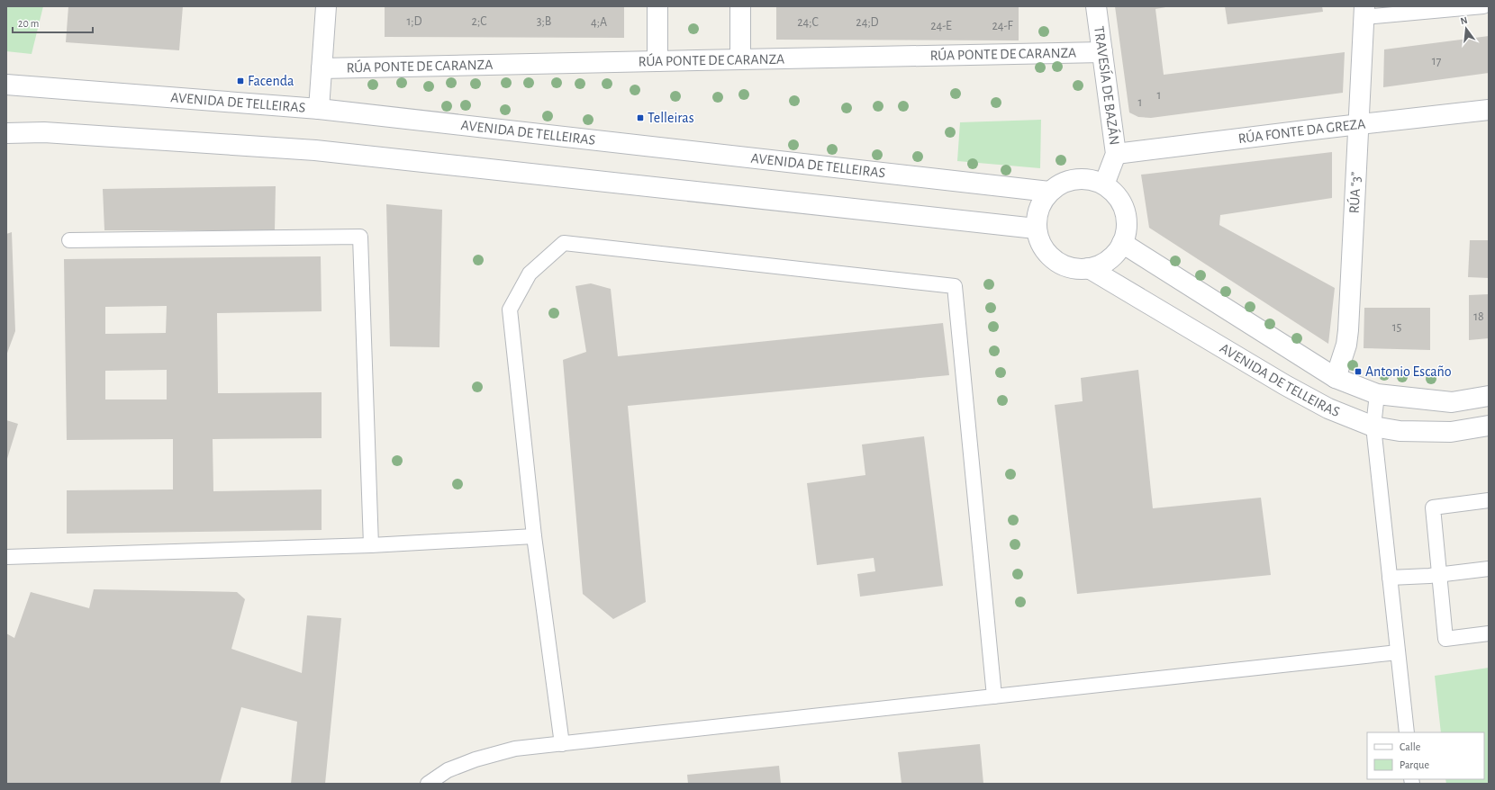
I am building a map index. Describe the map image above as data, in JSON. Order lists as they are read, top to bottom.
{
  "streets": {
    "street": [
      "RÚA PONTE DE CARANZA",
      "TRAVESÍA DE BAZÁN",
      "AVENIDA DE TELLEIRAS",
      "RÚA FONTE DA GREZA",
      "RÚA “3”"
    ]
  },
  "crossings": [
    ["RÚA PONTE DE CARANZA", "TRAVESÍA DE BAZÁN"],
    ["TRAVESÍA DE BAZÁN", "AVENIDA DE TELLEIRAS"],
    ["TRAVESÍA DE BAZÁN", "RÚA FONTE DA GREZA"],
    ["AVENIDA DE TELLEIRAS", "RÚA “3”"],
    ["RÚA FONTE DA GREZA", "RÚA “3”"]
  ],
  "places": {
    "transit": ["Facenda", "Telleiras", "Antonio Escaño"]
  },
  "house_numbers": [
    "1;D",
    "2;C",
    "3;B",
    "4;A",
    "24;C",
    "24;D",
    "24-E",
    "24-F",
    "17",
    "1",
    "1",
    "18",
    "15"
  ],
  "legend": ["Calle", "Parque"],
  "scale_bar": "20 m",
  "north": "top"
}
